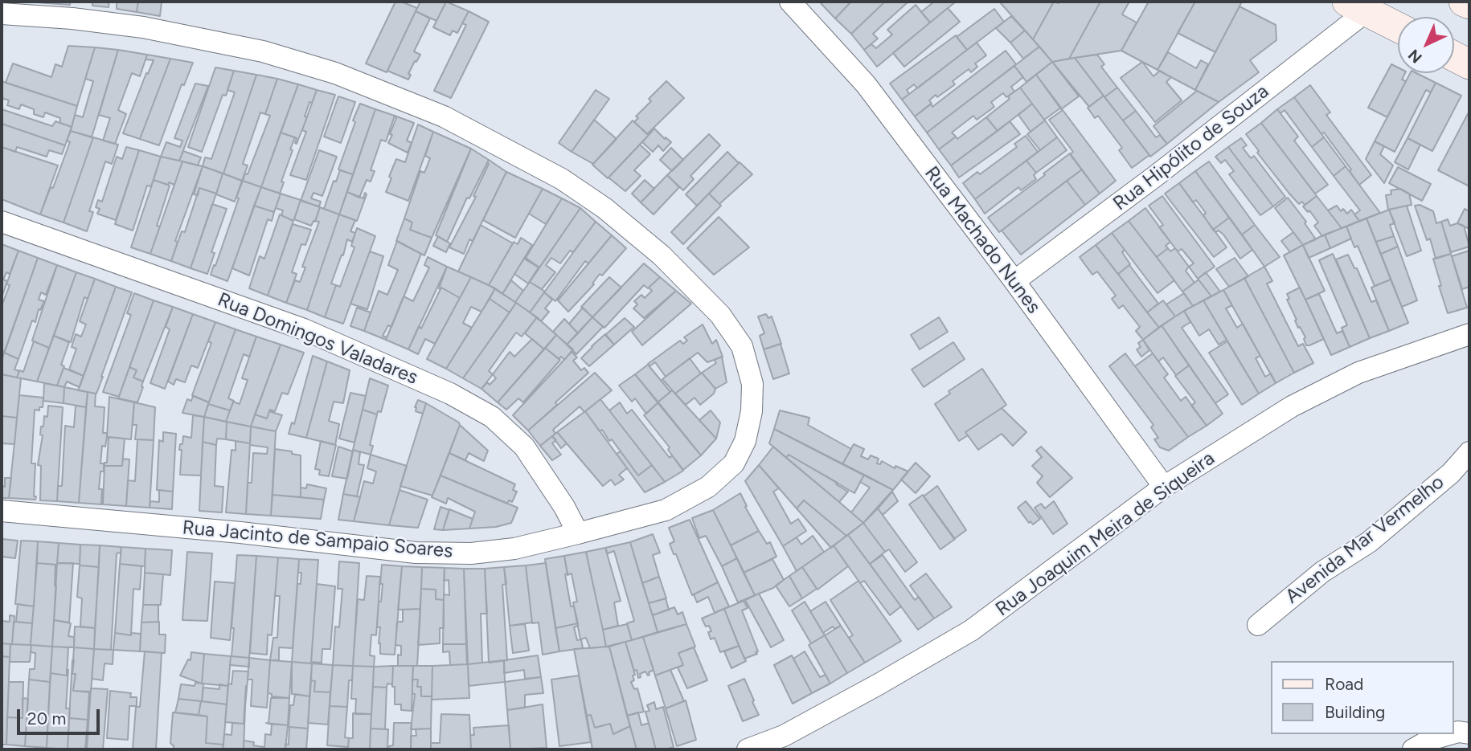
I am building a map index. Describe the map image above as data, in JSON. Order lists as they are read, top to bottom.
{
  "streets": {
    "street": [
      "Rua Hipólito de Souza",
      "Rua Machado Nunes",
      "Rua Domingos Valadares",
      "Rua Joaquim Meira de Siqueira",
      "Rua Jacinto de Sampaio Soares",
      "Avenida Mar Vermelho"
    ]
  },
  "crossings": [
    ["Rua Hipólito de Souza", "Rua Machado Nunes"],
    ["Rua Machado Nunes", "Rua Joaquim Meira de Siqueira"],
    ["Rua Domingos Valadares", "Rua Jacinto de Sampaio Soares"]
  ],
  "legend": ["Road", "Building"],
  "scale_bar": "20 m",
  "north": "bottom left"
}
